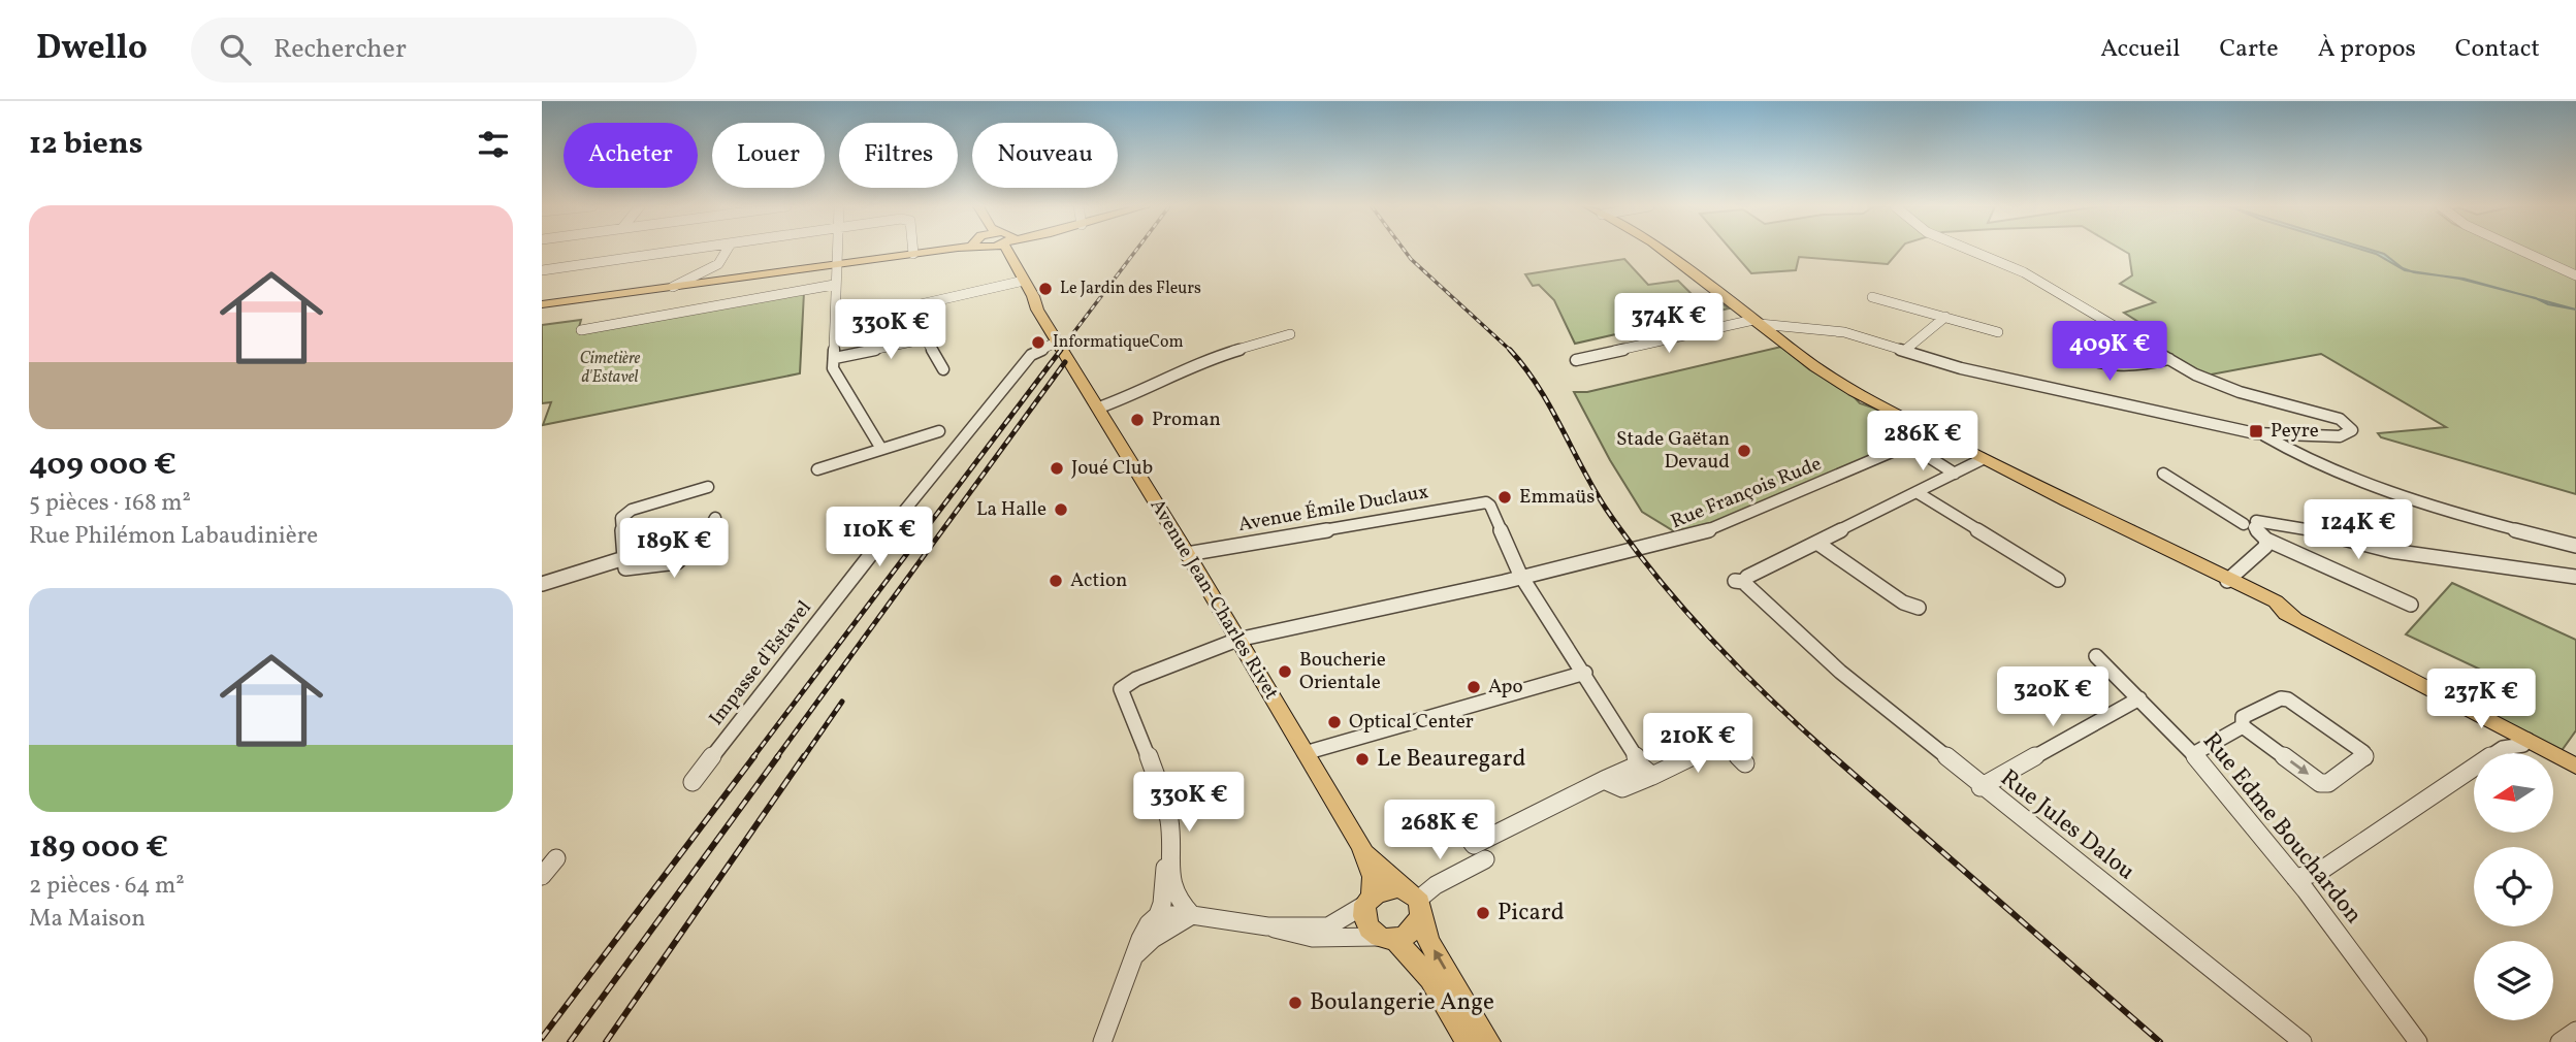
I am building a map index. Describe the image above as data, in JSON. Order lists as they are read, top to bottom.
{
  "streets": {
    "main road": ["Avenue Jean-Charles Rivet"],
    "street": [
      "Rue François Rude",
      "Avenue Émile Duclaux",
      "Impasse d'Estavel",
      "Rue Jules Dalou",
      "Rue Edme Bouchardon"
    ]
  },
  "crossings": [
    ["Rue François Rude", "Avenue Émile Duclaux"],
    ["Rue François Rude", "Avenue Jean-Charles Rivet"],
    ["Avenue Émile Duclaux", "Avenue Jean-Charles Rivet"],
    ["Avenue Jean-Charles Rivet", "Impasse d'Estavel"]
  ],
  "parks": ["Cimetière d'Estavel"],
  "places": {
    "other": [
      "Le Jardin des Fleurs",
      "InformatiqueCom",
      "Proman",
      "Stade Gaëtan Devaud",
      "Joué Club",
      "Emmaüs",
      "La Halle",
      "Action",
      "Boucherie Orientale",
      "Apo",
      "Optical Center",
      "Le Beauregard",
      "Picard",
      "Boulangerie Ange"
    ],
    "transit": ["Peyre"]
  },
  "north": "left",
  "page": {
    "header": "Dwello",
    "search": "Rechercher",
    "nav": [
      "Accueil",
      "Carte",
      "À propos",
      "Contact"
    ],
    "heading": "12 biens",
    "chip": [
      "Acheter",
      "Louer",
      "Filtres",
      "Nouveau"
    ],
    "list": [
      {
        "name": "409 000 €",
        "note": "5 pièces · 168 m² · Rue Philémon Labaudinière"
      },
      {
        "name": "189 000 €",
        "note": "2 pièces · 64 m² · Ma Maison"
      }
    ],
    "price": [
      "374K €",
      "330K €",
      "409K €",
      "286K €",
      "124K €",
      "110K €",
      "189K €",
      "320K €",
      "237K €",
      "210K €",
      "330K €",
      "268K €"
    ]
  }
}
